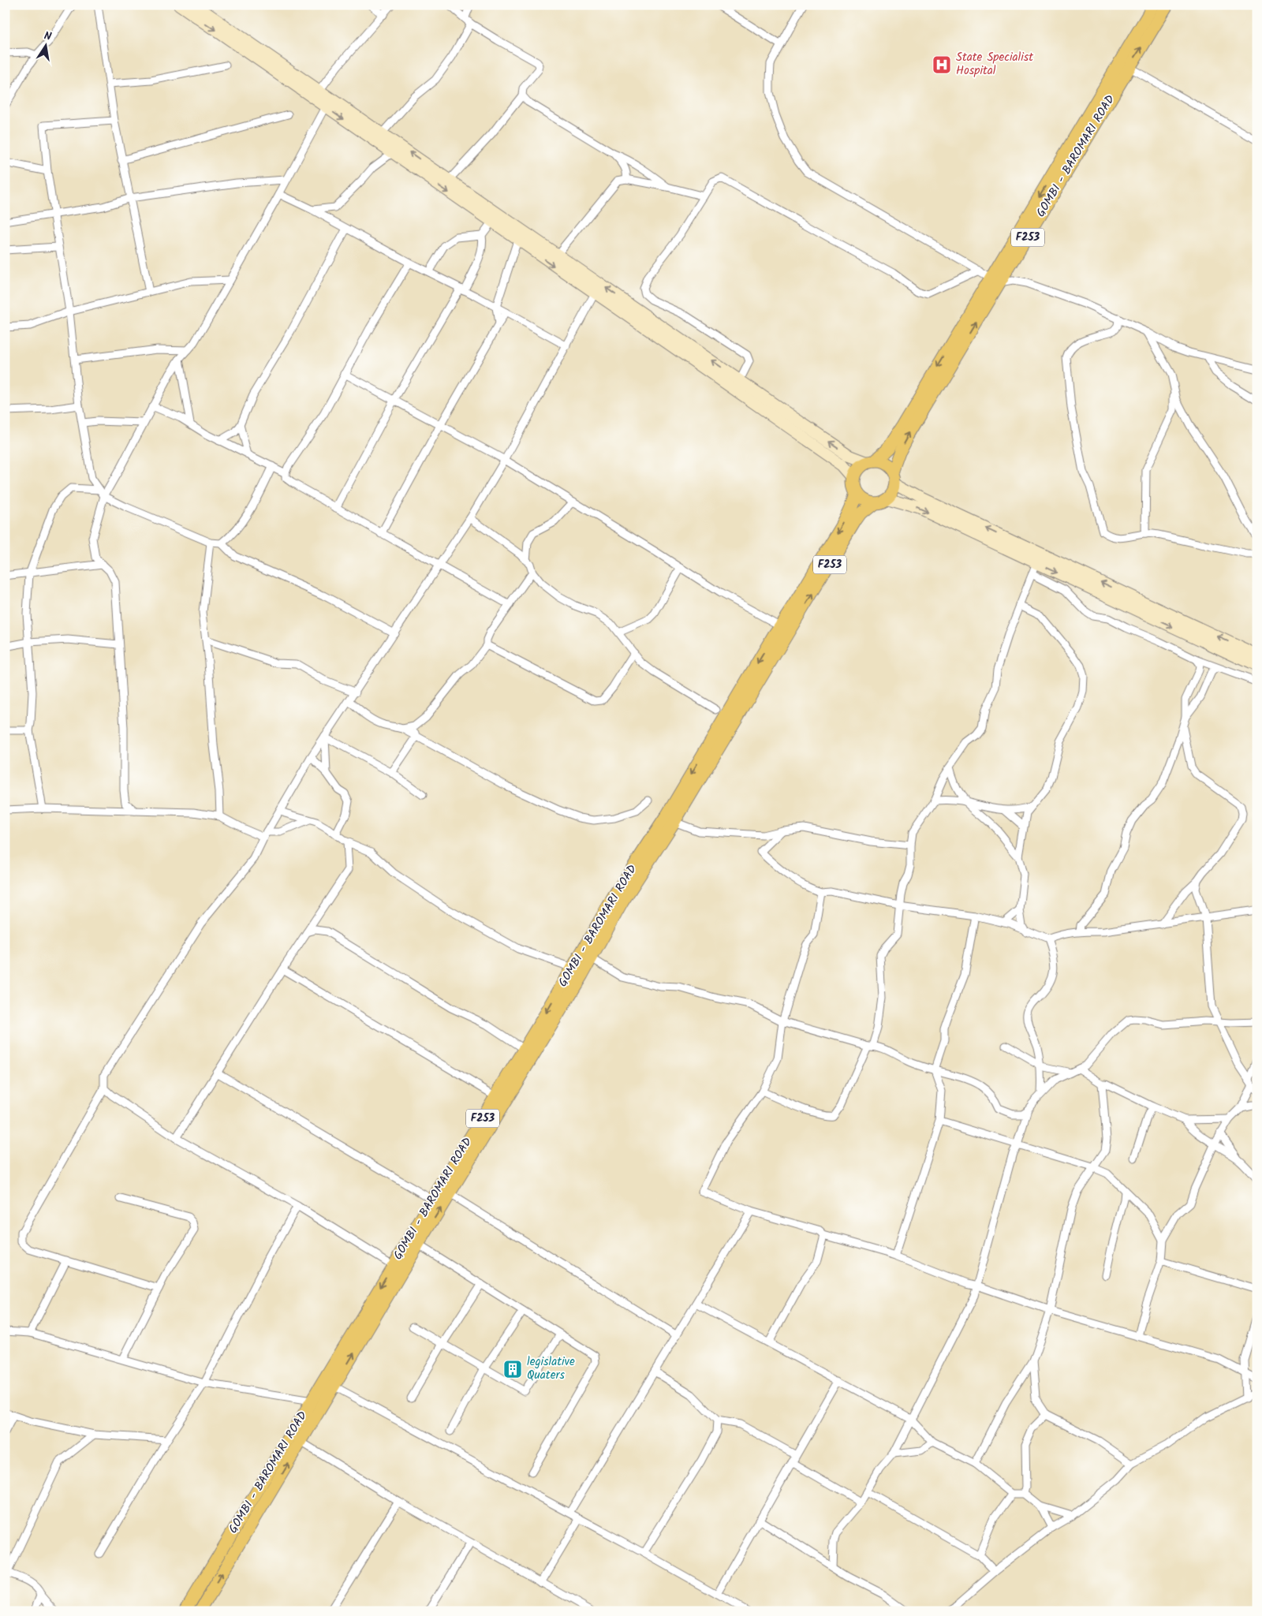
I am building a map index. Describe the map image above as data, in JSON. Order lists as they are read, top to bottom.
{
  "streets": {
    "main road": ["GOMBI - BAROMARI ROAD", "F253"]
  },
  "crossings": [
    ["GOMBI - BAROMARI ROAD", "F253"]
  ],
  "places": {
    "hospital": ["State Specialist Hospital"],
    "building": ["legislative Quaters"]
  },
  "north": "top"
}
